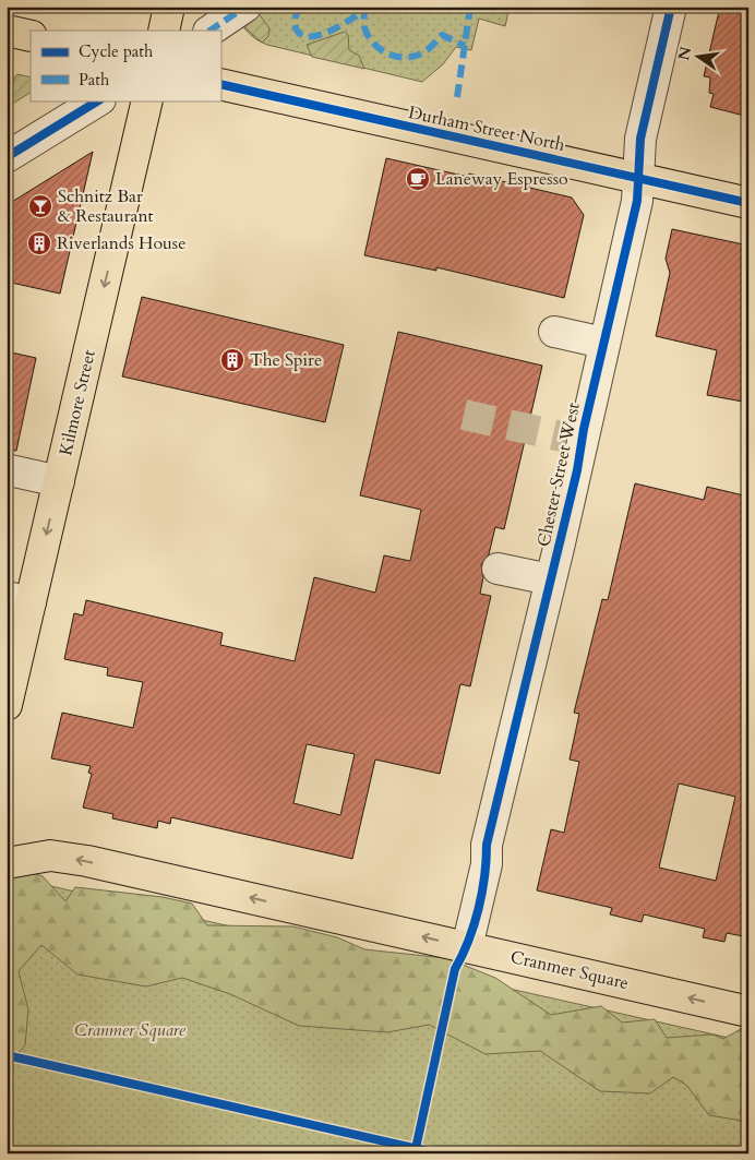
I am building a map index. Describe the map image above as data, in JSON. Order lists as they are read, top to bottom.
{
  "streets": {
    "main road": ["Durham Street North", "Kilmore Street", "Cranmer Square"],
    "street": ["Chester Street West"]
  },
  "crossings": [
    ["Durham Street North", "Chester Street West"],
    ["Chester Street West", "Cranmer Square"]
  ],
  "one_way": ["Kilmore Street", "Cranmer Square"],
  "parks": ["Cranmer Square"],
  "places": {
    "cafe": ["Laneway Espresso"],
    "bar": ["Schnitz Bar & Restaurant"],
    "building": ["Riverlands House", "The Spire"]
  },
  "legend": ["Cycle path", "Path"],
  "north": "left"
}
